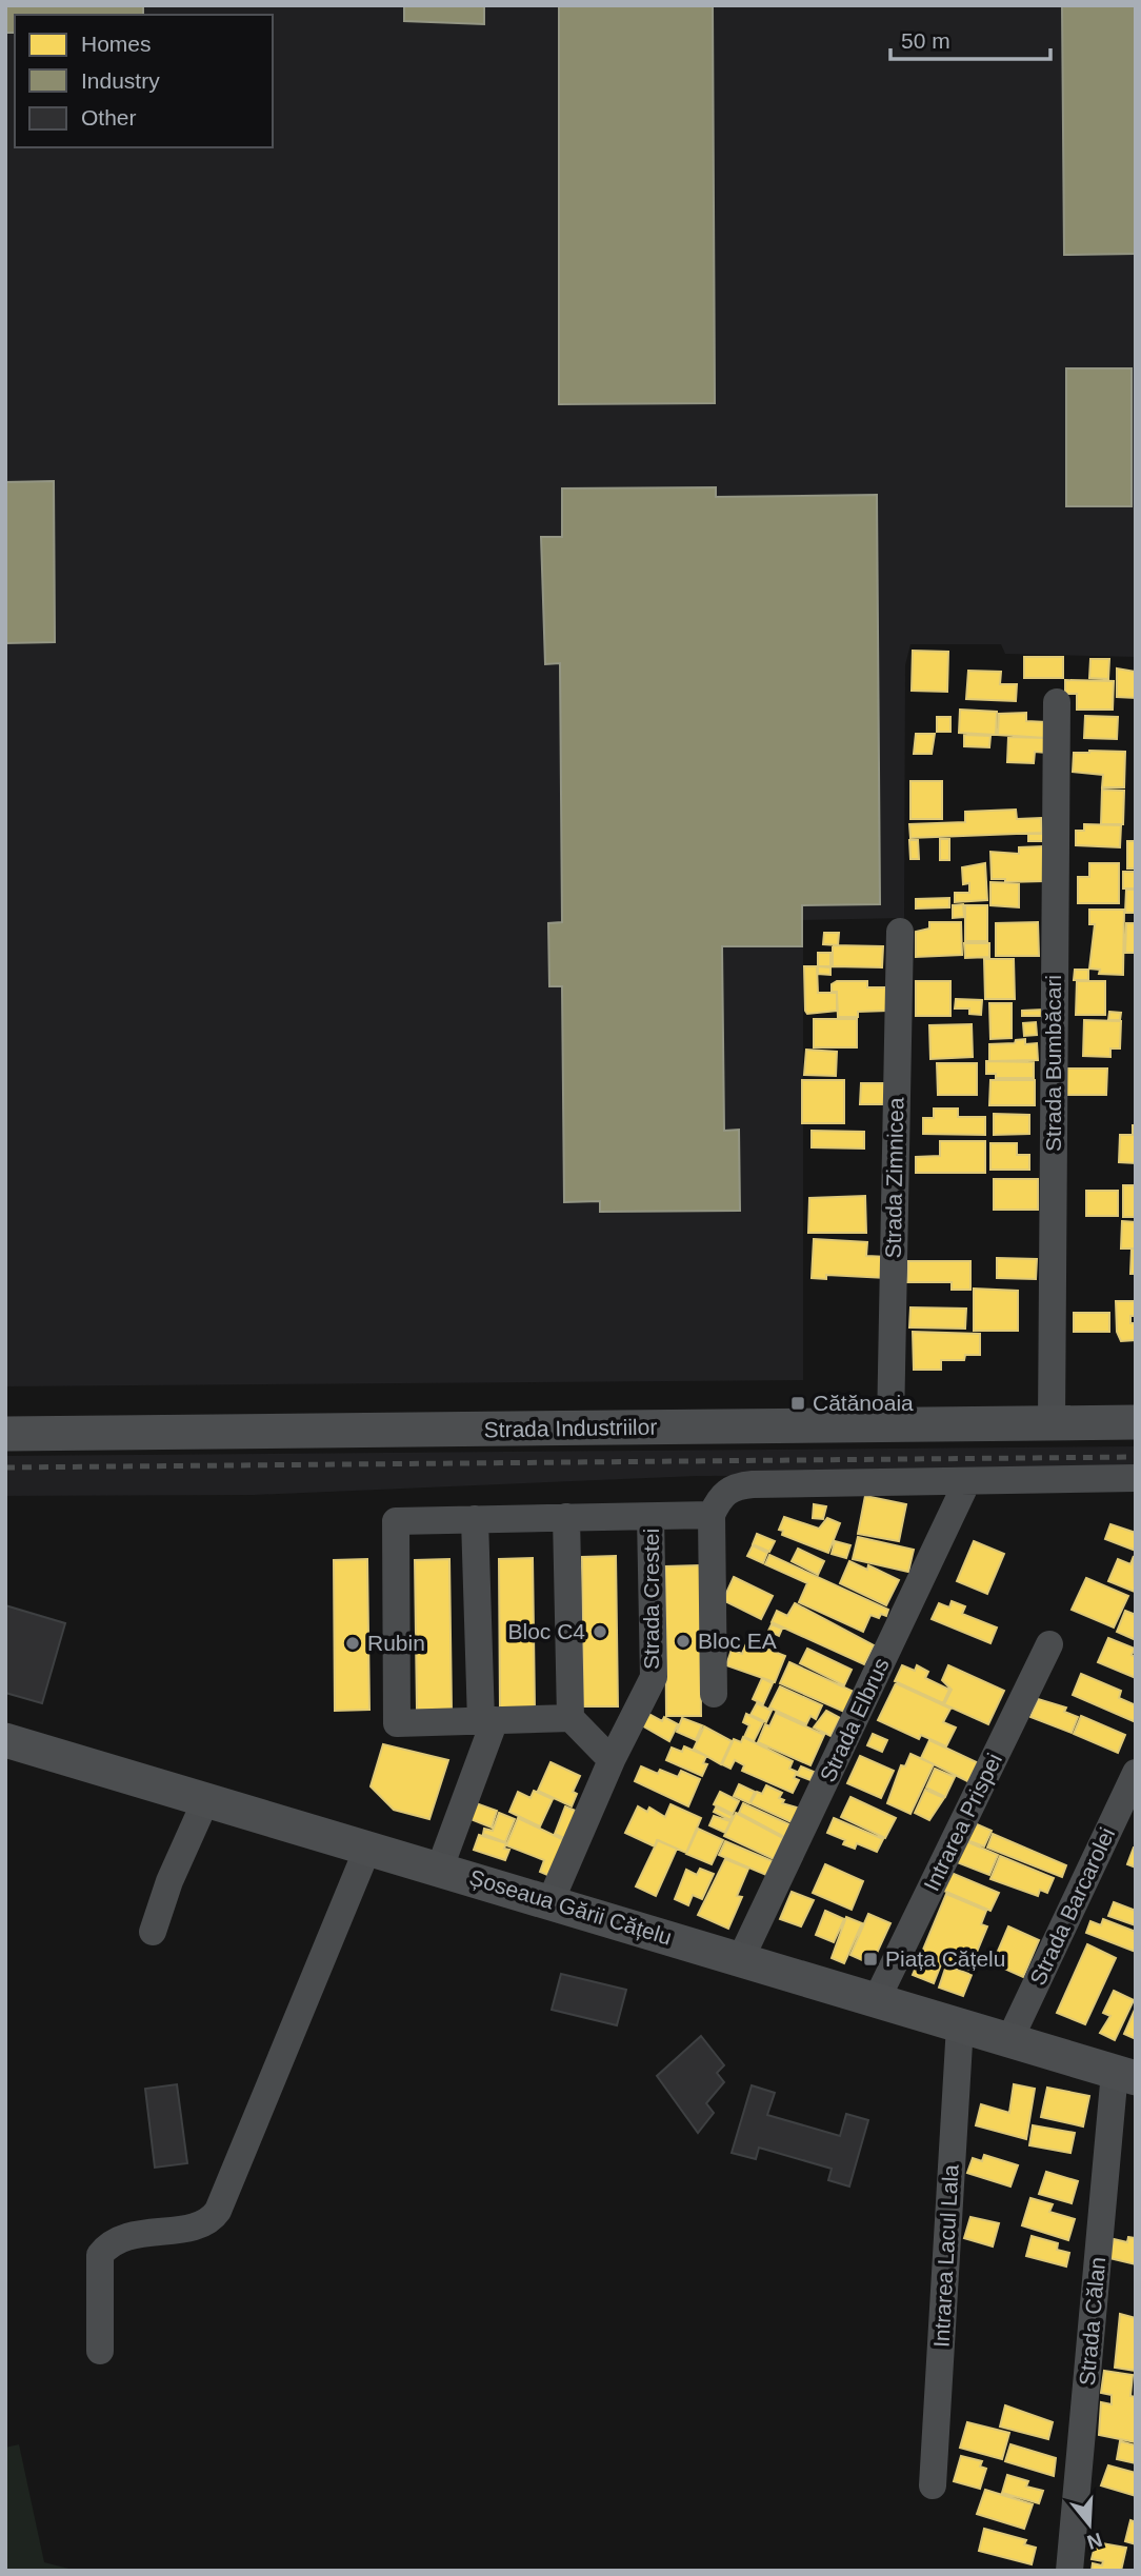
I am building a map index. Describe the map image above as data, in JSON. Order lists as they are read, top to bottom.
{
  "streets": {
    "main road": ["Strada Industriilor", "Șoseaua Gării Cățelu"],
    "street": [
      "Strada Bumbăcari",
      "Strada Zimnicea",
      "Strada Crestei",
      "Strada Elbrus",
      "Intrarea Prispei",
      "Strada Barcarolei",
      "Intrarea Lacul Lala",
      "Strada Călan"
    ]
  },
  "crossings": [
    ["Strada Bumbăcari", "Strada Industriilor"],
    ["Strada Zimnicea", "Strada Industriilor"],
    ["Strada Crestei", "Șoseaua Gării Cățelu"],
    ["Strada Elbrus", "Șoseaua Gării Cățelu"],
    ["Intrarea Prispei", "Șoseaua Gării Cățelu"],
    ["Strada Barcarolei", "Șoseaua Gării Cățelu"],
    ["Șoseaua Gării Cățelu", "Intrarea Lacul Lala"],
    ["Șoseaua Gării Cățelu", "Strada Călan"]
  ],
  "places": {
    "transit": ["Cătănoaia", "Piața Cățelu"],
    "other": ["Bloc C4", "Bloc EA", "Rubin"]
  },
  "legend": ["Homes", "Industry", "Other"],
  "scale_bar": "50 m",
  "north": "bottom"
}
